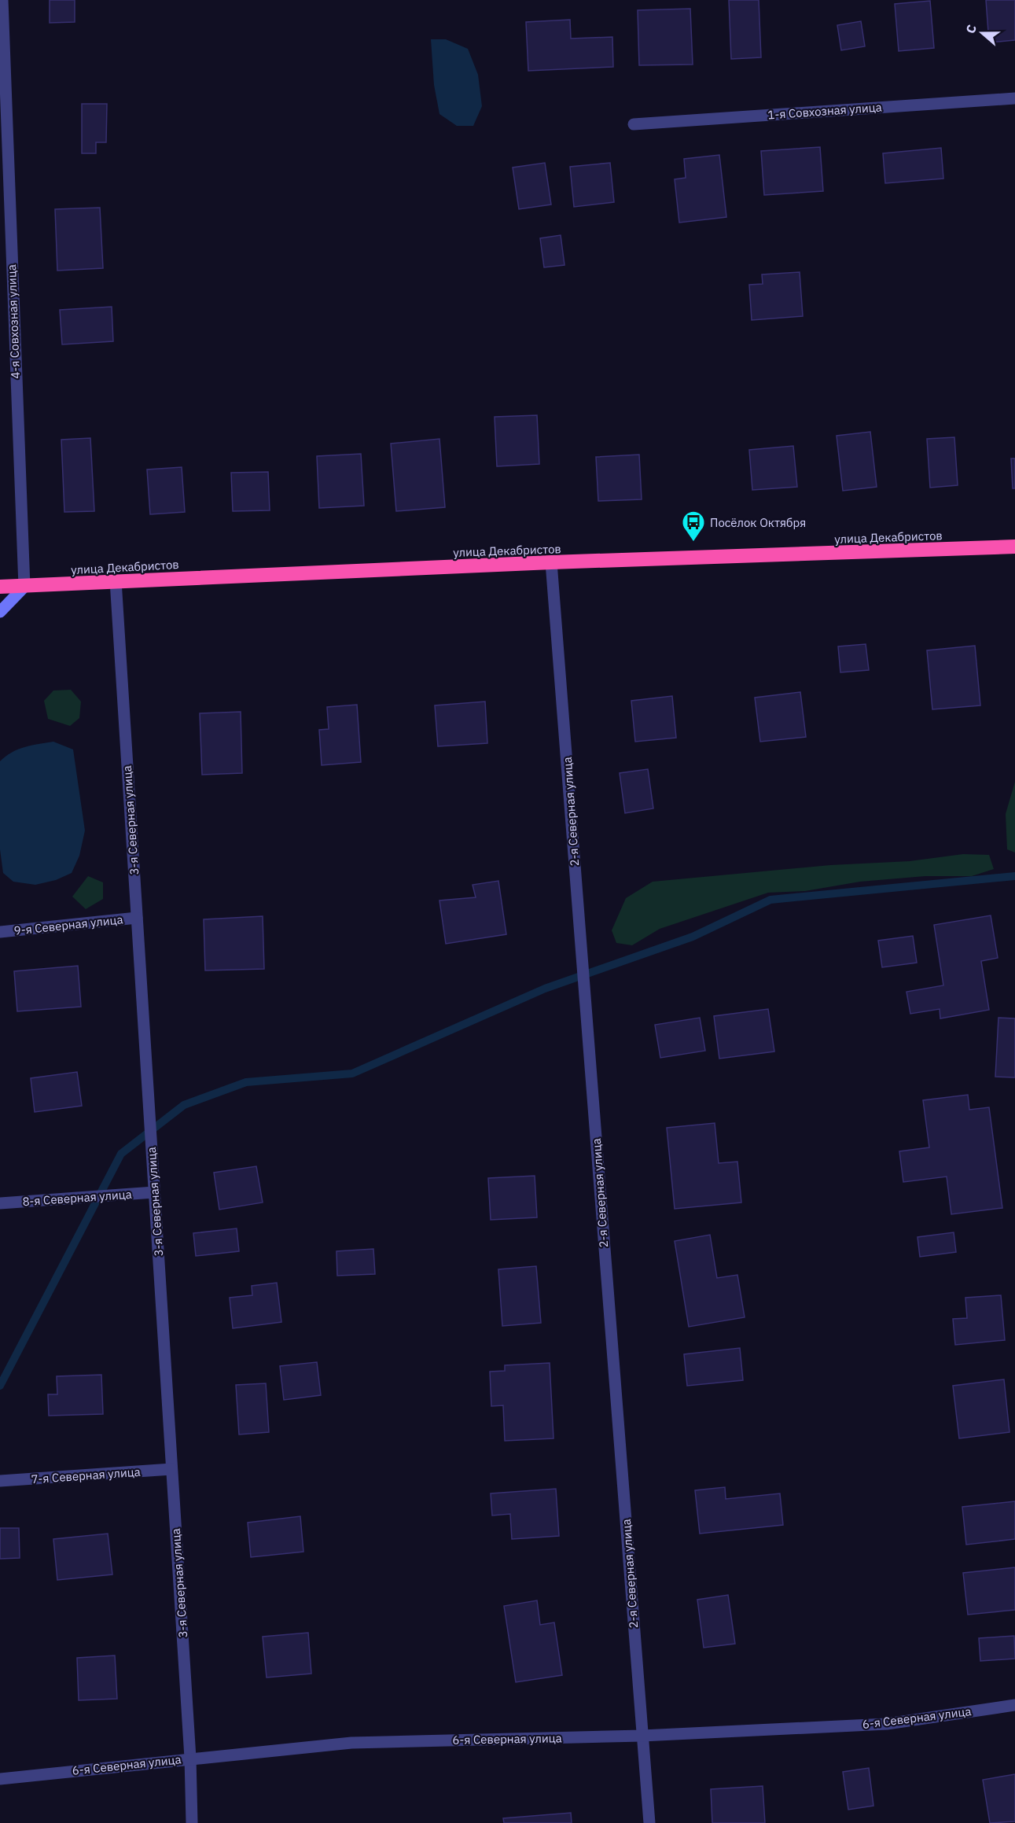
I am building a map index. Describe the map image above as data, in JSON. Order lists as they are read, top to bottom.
{
  "streets": {
    "highway": ["улица Декабристов"],
    "street": [
      "1-я Совхозная улица",
      "4-я Совхозная улица",
      "2-я Северная улица",
      "3-я Северная улица",
      "9-я Северная улица",
      "8-я Северная улица",
      "7-я Северная улица",
      "6-я Северная улица"
    ]
  },
  "crossings": [
    ["4-я Совхозная улица", "улица Декабристов"],
    ["улица Декабристов", "2-я Северная улица"],
    ["улица Декабристов", "3-я Северная улица"],
    ["2-я Северная улица", "6-я Северная улица"],
    ["3-я Северная улица", "9-я Северная улица"],
    ["3-я Северная улица", "8-я Северная улица"],
    ["3-я Северная улица", "7-я Северная улица"],
    ["3-я Северная улица", "6-я Северная улица"]
  ],
  "places": {
    "bus stop": ["Посёлок Октября"]
  },
  "north": "left"
}
